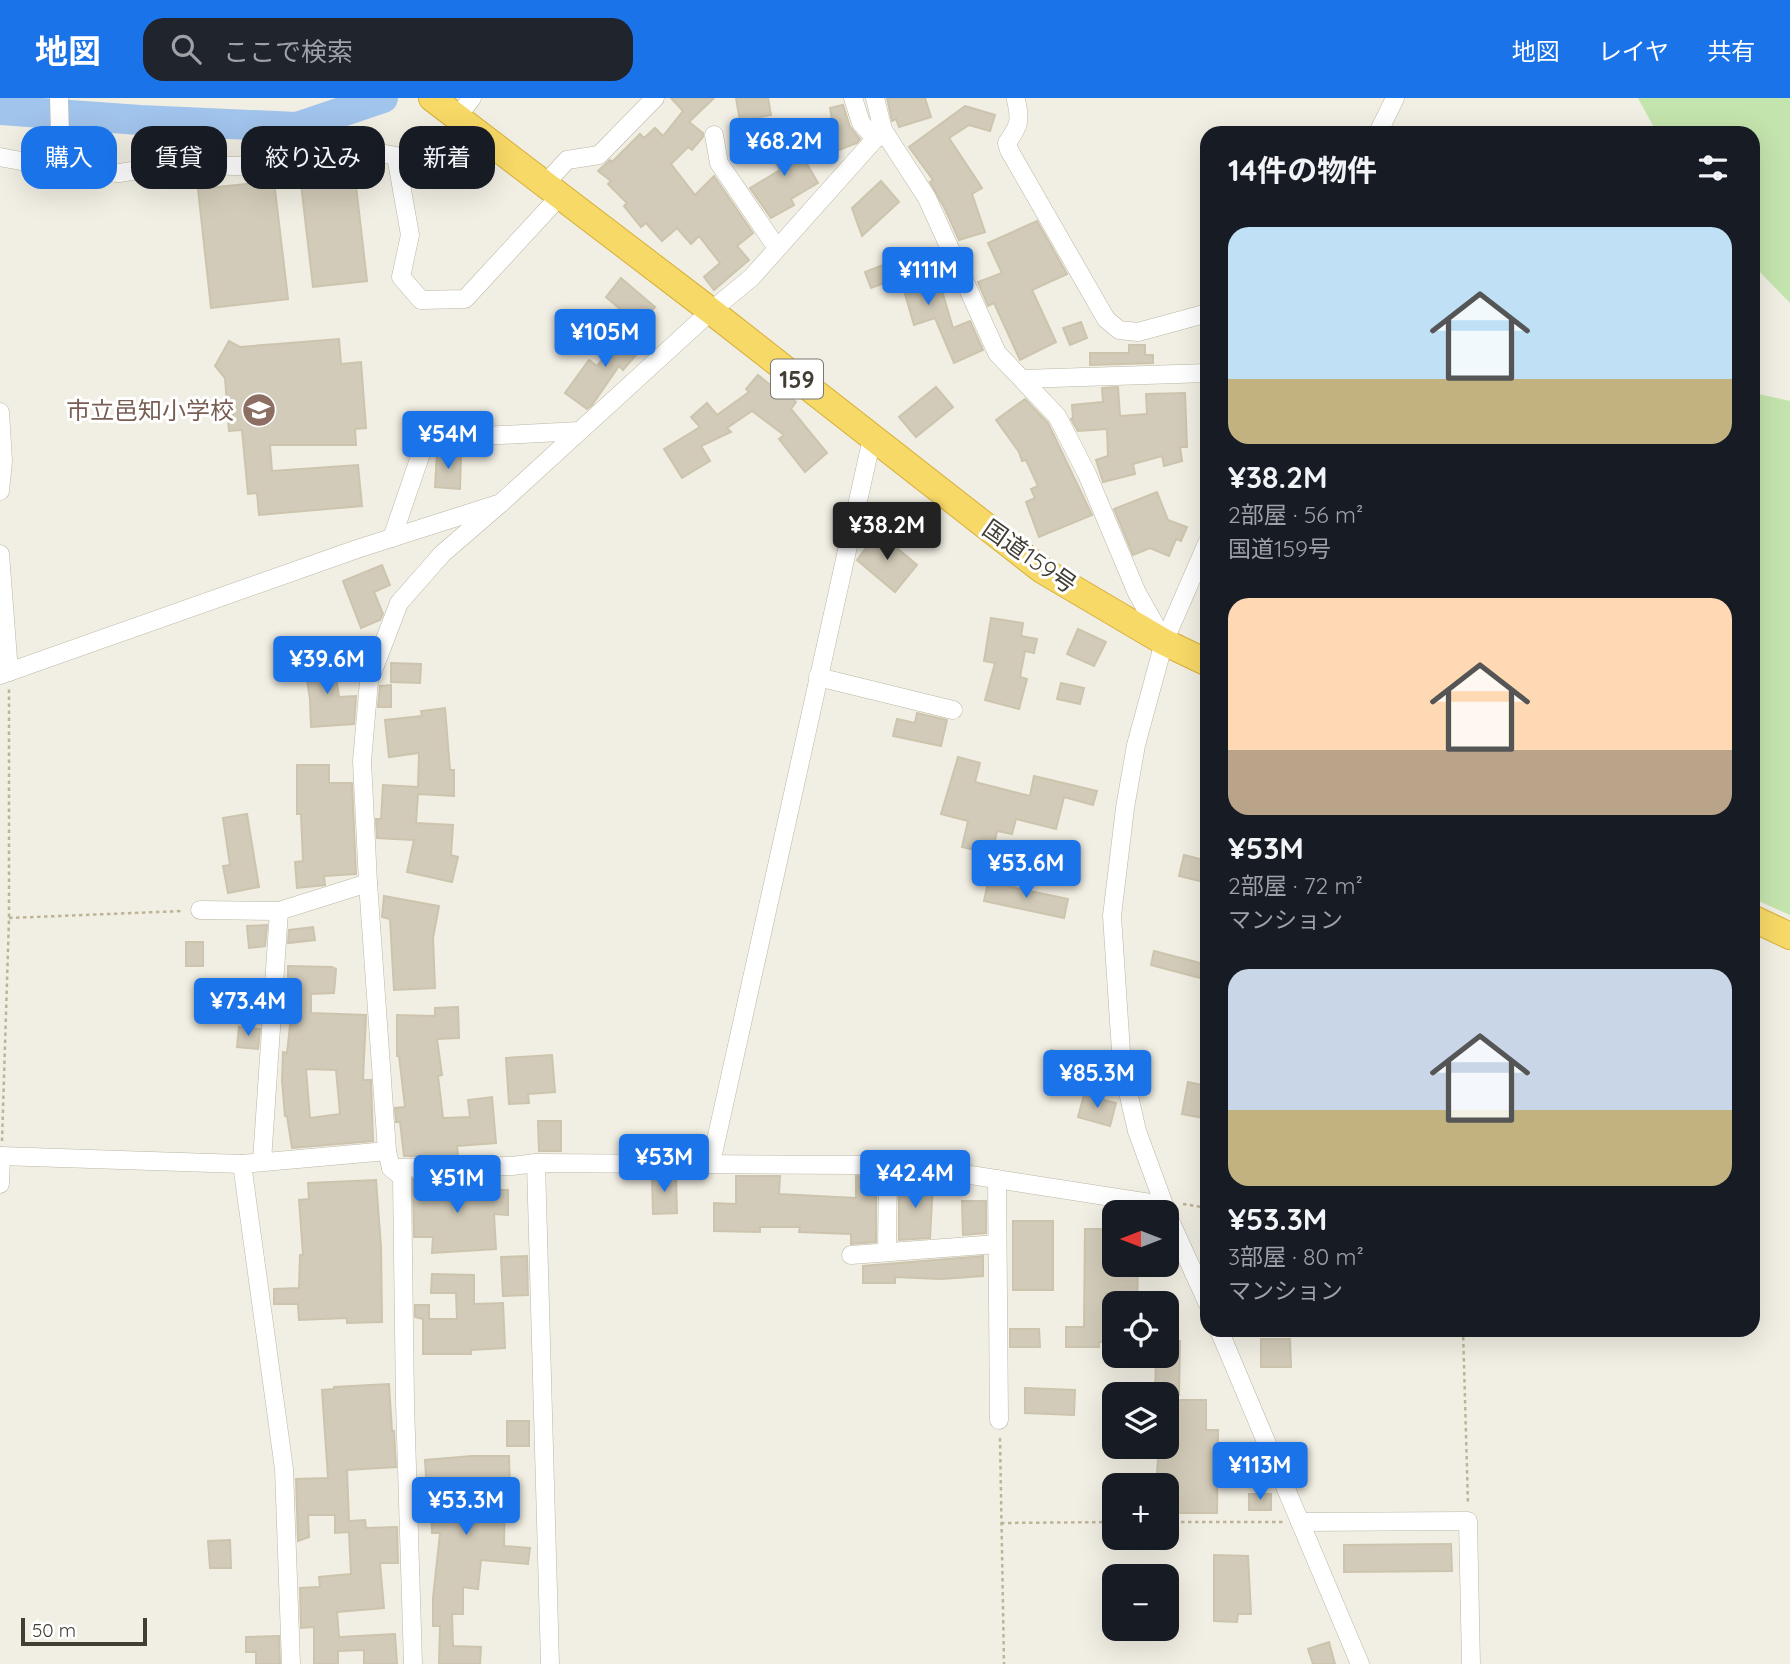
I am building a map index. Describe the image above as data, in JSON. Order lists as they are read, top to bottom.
{
  "streets": {
    "highway": ["159", "国道159号"]
  },
  "places": {
    "school or university": ["市立邑知小学校"]
  },
  "scale_bar": "50 m",
  "north": "left",
  "page": {
    "header": "地図",
    "search": "ここで検索",
    "nav": ["地図", "レイヤ", "共有"],
    "price": [
      "¥68.2M",
      "¥111M",
      "¥105M",
      "¥54M",
      "¥38.2M",
      "¥39.6M",
      "¥53.6M",
      "¥73.4M",
      "¥85.3M",
      "¥53M",
      "¥42.4M",
      "¥51M",
      "¥113M",
      "¥53.3M"
    ],
    "chip": [
      "購入",
      "賃貸",
      "絞り込み",
      "新着"
    ],
    "heading": "14件の物件",
    "list": [
      {
        "name": "¥38.2M",
        "note": "2部屋 · 56 m² · 国道159号"
      },
      {
        "name": "¥53M",
        "note": "2部屋 · 72 m² · マンション"
      },
      {
        "name": "¥53.3M",
        "note": "3部屋 · 80 m² · マンション"
      }
    ],
    "map_buttons": ["+", "−"],
    "scale": "50 m"
  }
}
